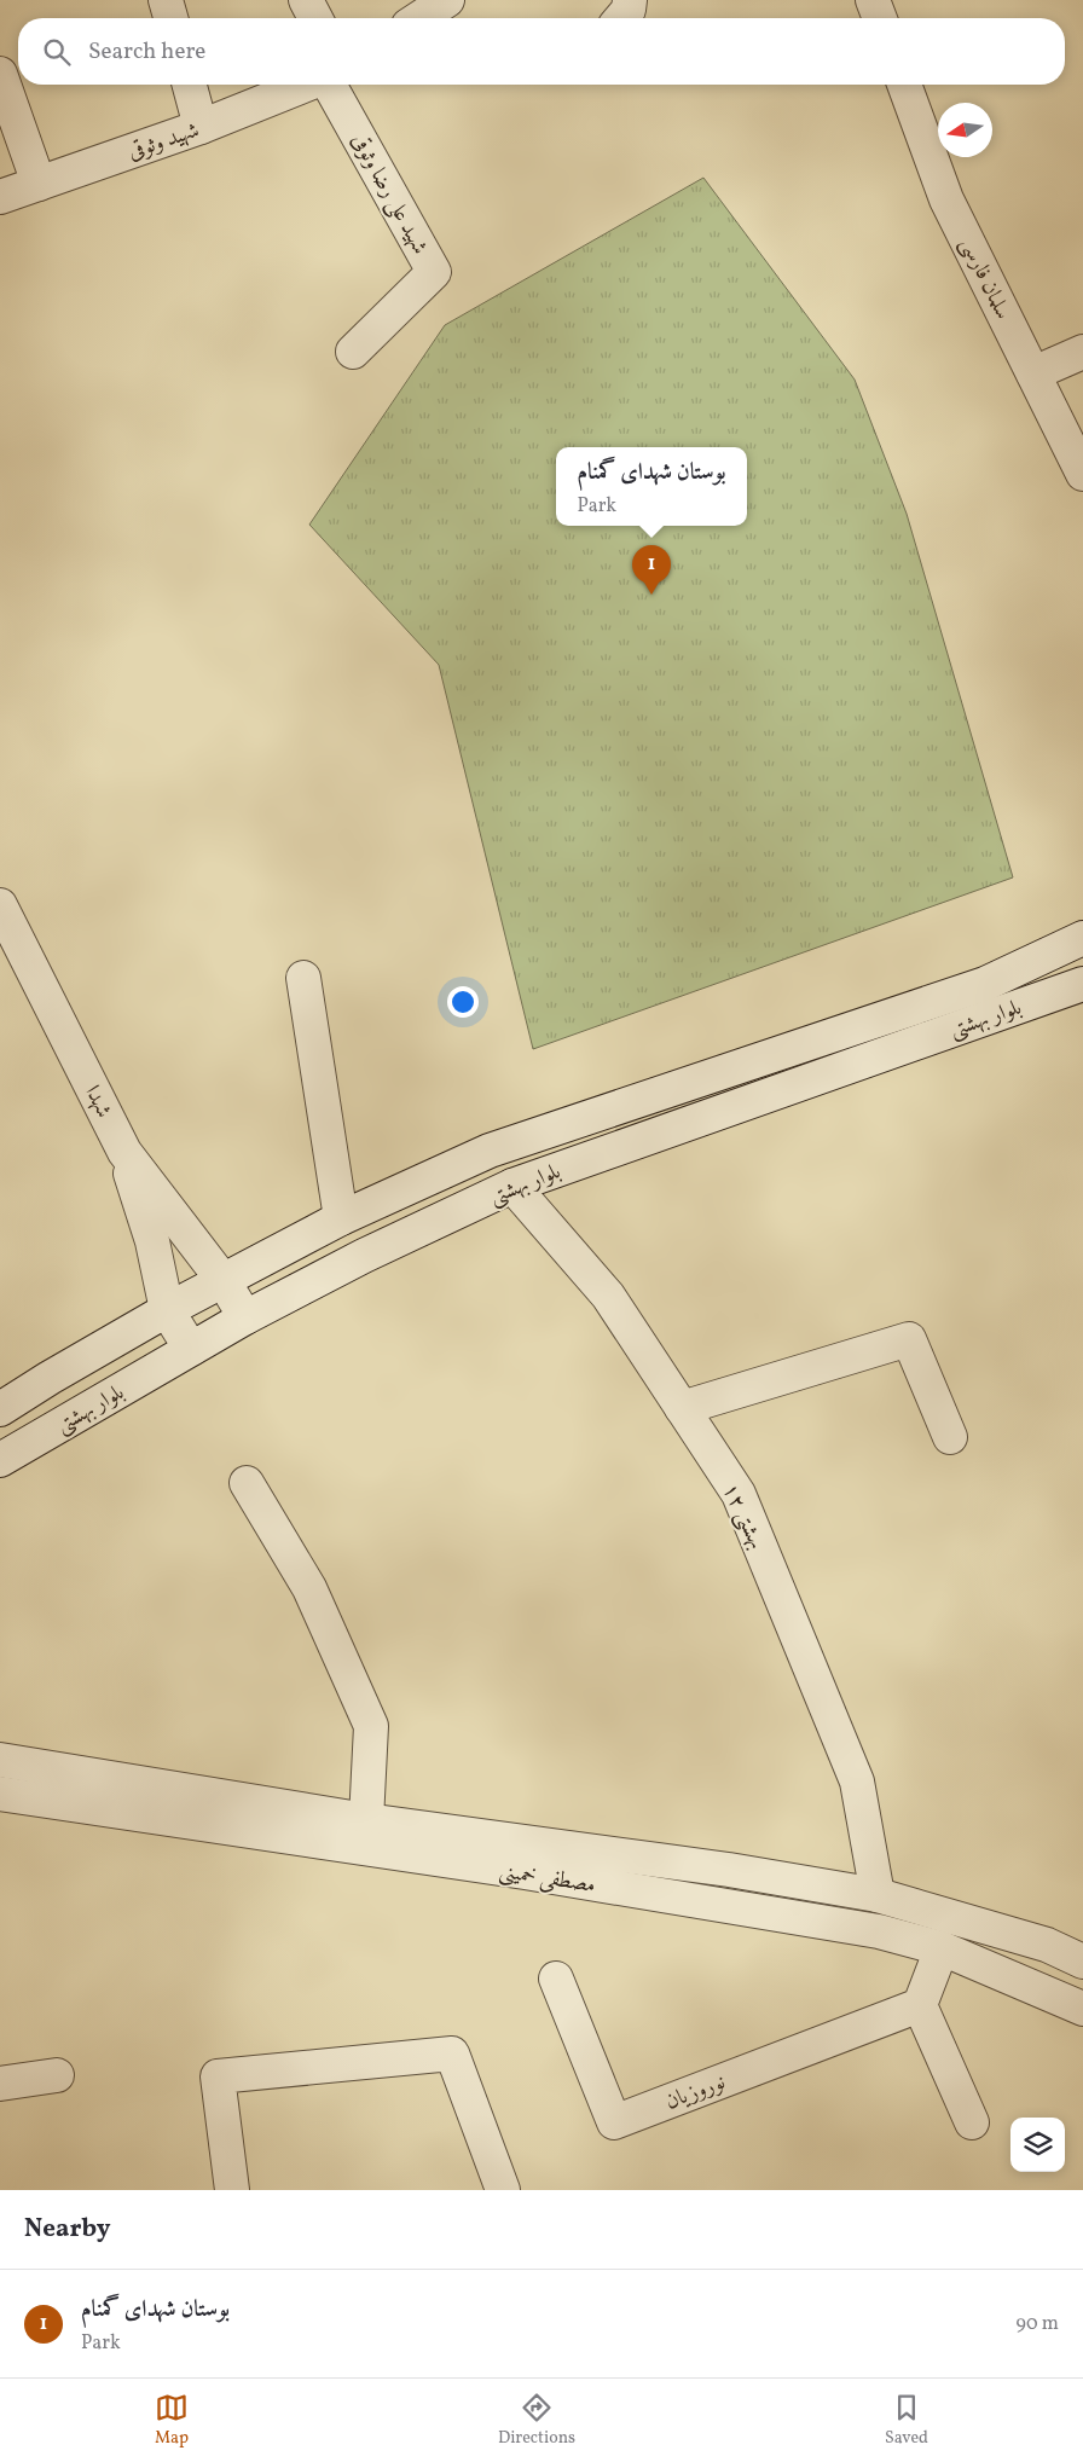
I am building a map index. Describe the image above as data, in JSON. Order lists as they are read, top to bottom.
{
  "streets": {
    "street": [
      "شهید وثوقی",
      "شهید علی رضا وثوقی",
      "سلمان فارسی",
      "بلوار بهشتی",
      "شهدا",
      "بهشتی ۱۲",
      "مصطفی خمینی",
      "نوروزیان"
    ]
  },
  "crossings": [
    ["بلوار بهشتی", "شهدا"],
    ["بلوار بهشتی", "بهشتی ۱۲"],
    ["بهشتی ۱۲", "مصطفی خمینی"]
  ],
  "north": "left",
  "page": {
    "search": "Search here",
    "popup": ["بوستان شهدای گمنام", "Park"],
    "pins": "1",
    "heading": "Nearby",
    "list": [
      {
        "mark": "1",
        "name": "بوستان شهدای گمنام",
        "note": "Park",
        "value": "90 m"
      }
    ],
    "nav": ["Map", "Directions", "Saved"]
  }
}
